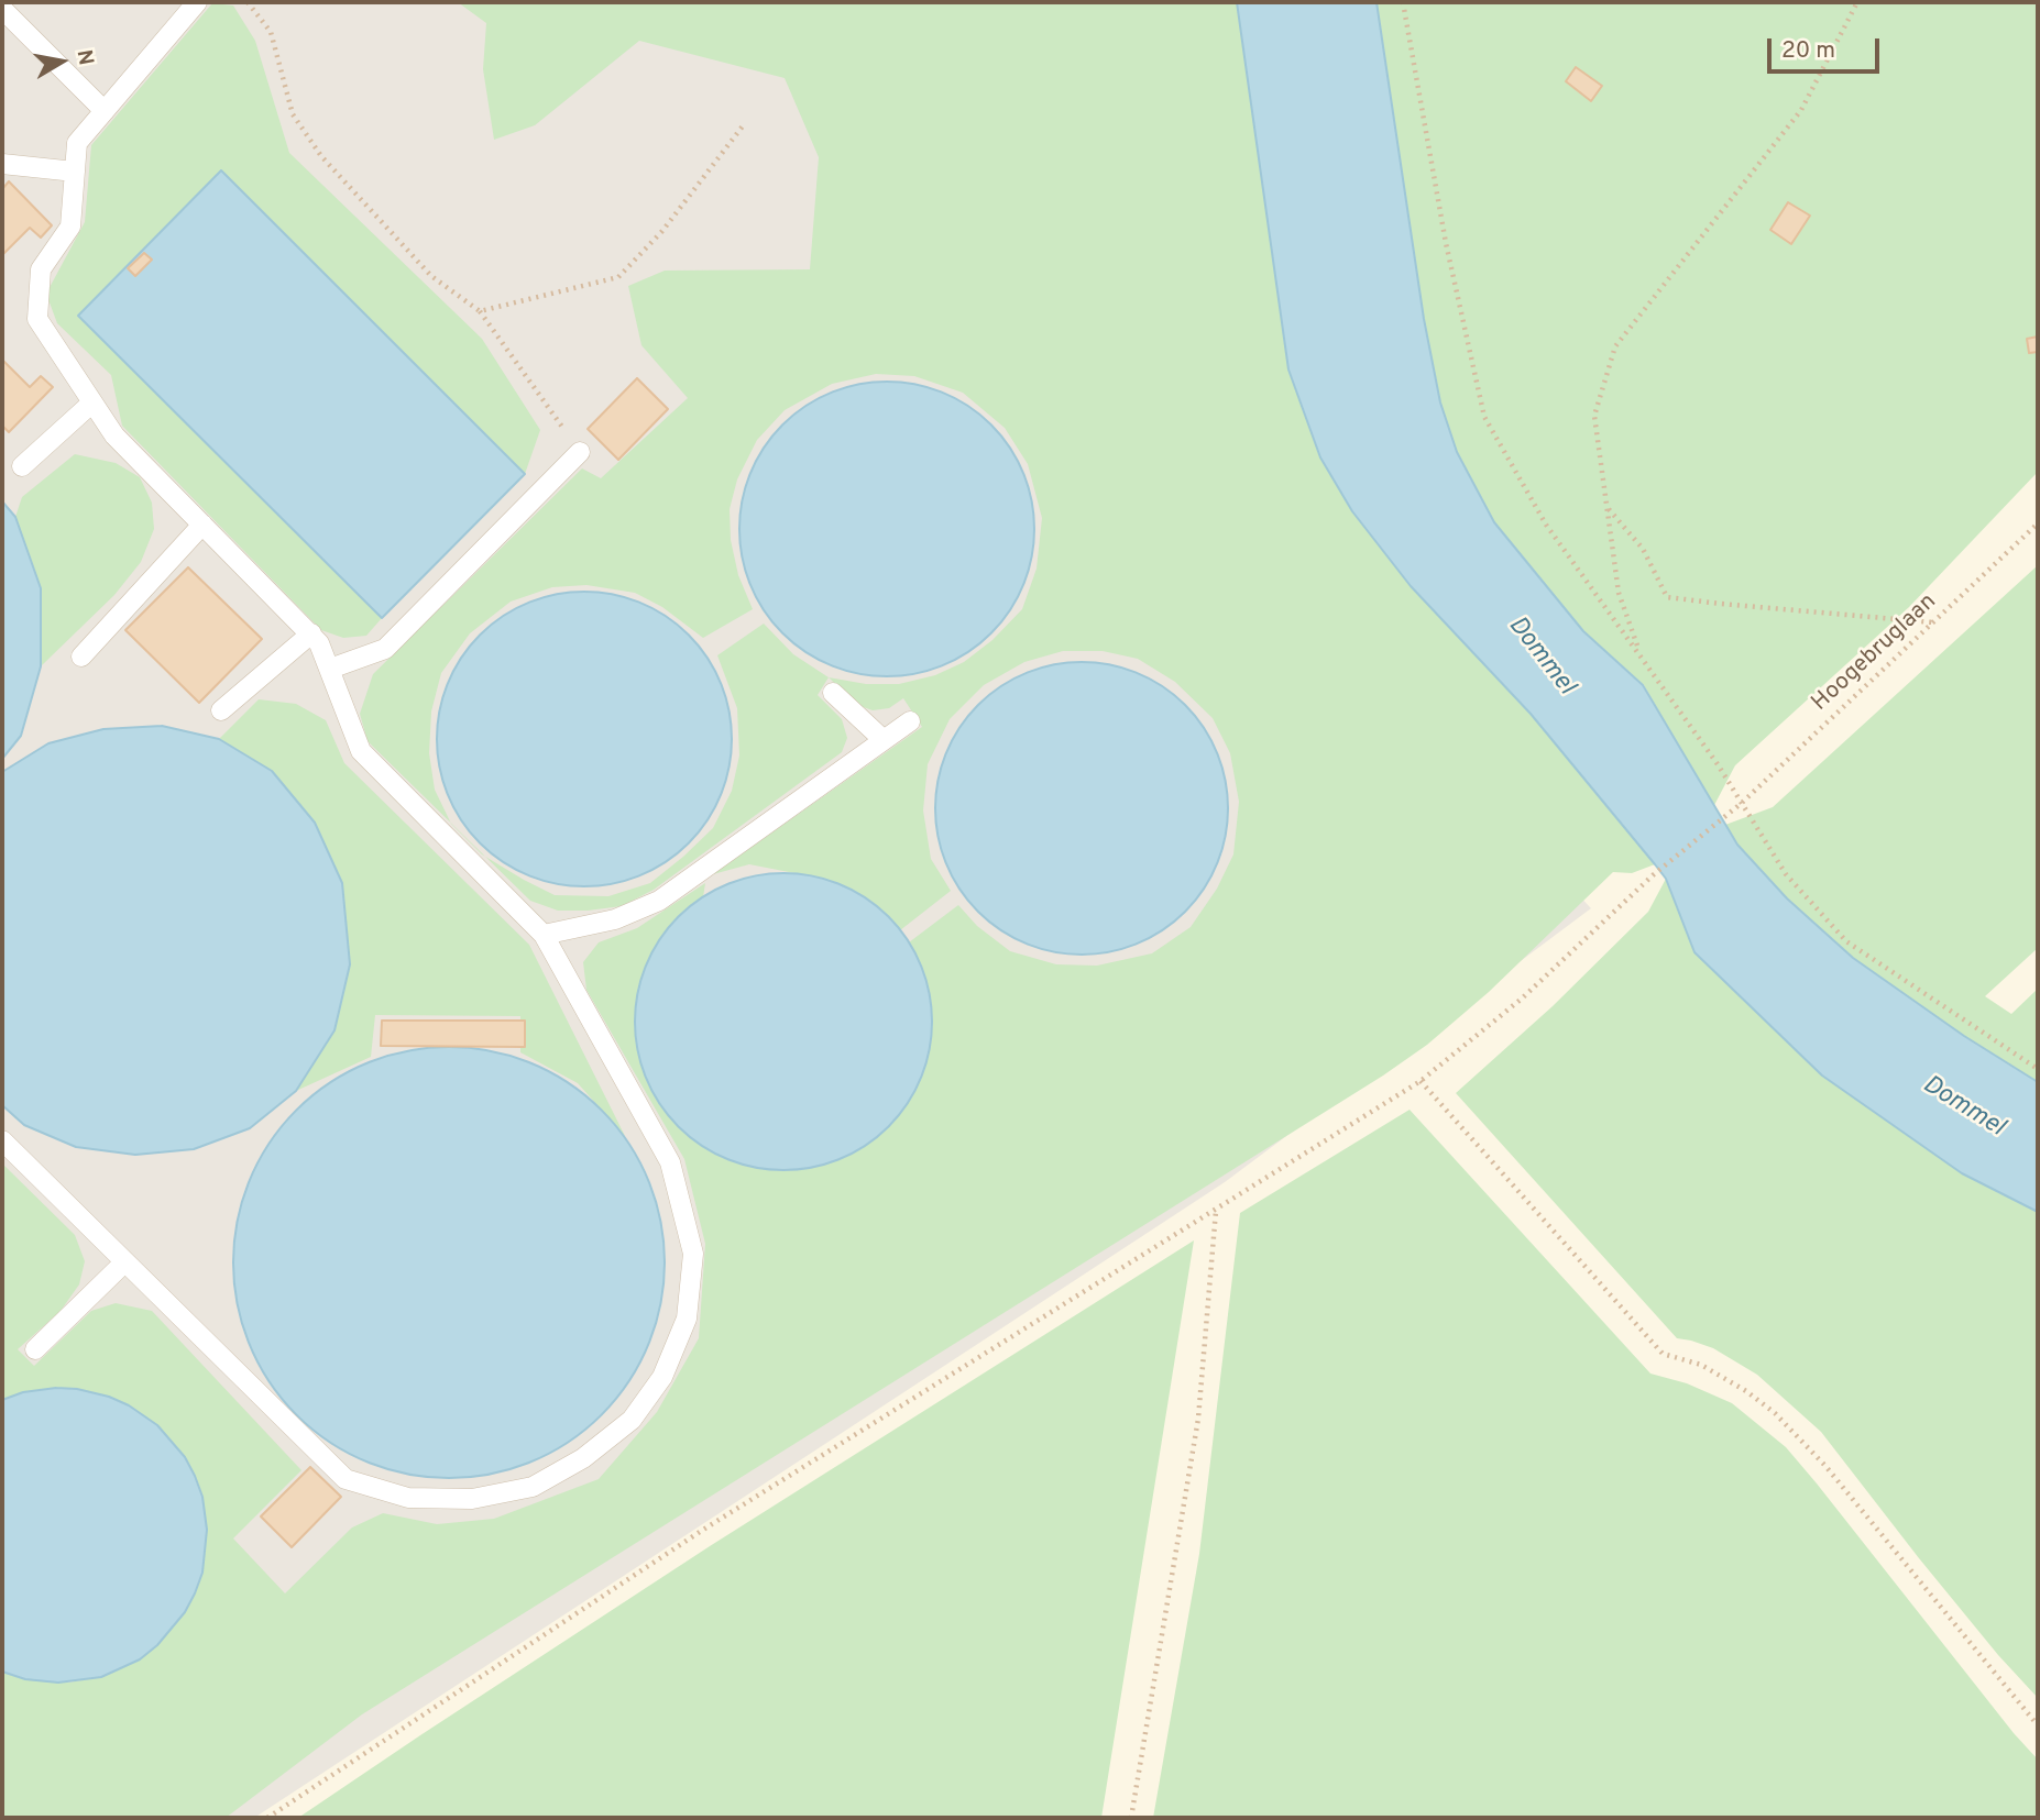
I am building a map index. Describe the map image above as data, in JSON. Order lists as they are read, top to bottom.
{
  "streets": {
    "path": ["Hoogebruglaan"]
  },
  "water": ["Dommel"],
  "scale_bar": "20 m",
  "north": "right"
}
